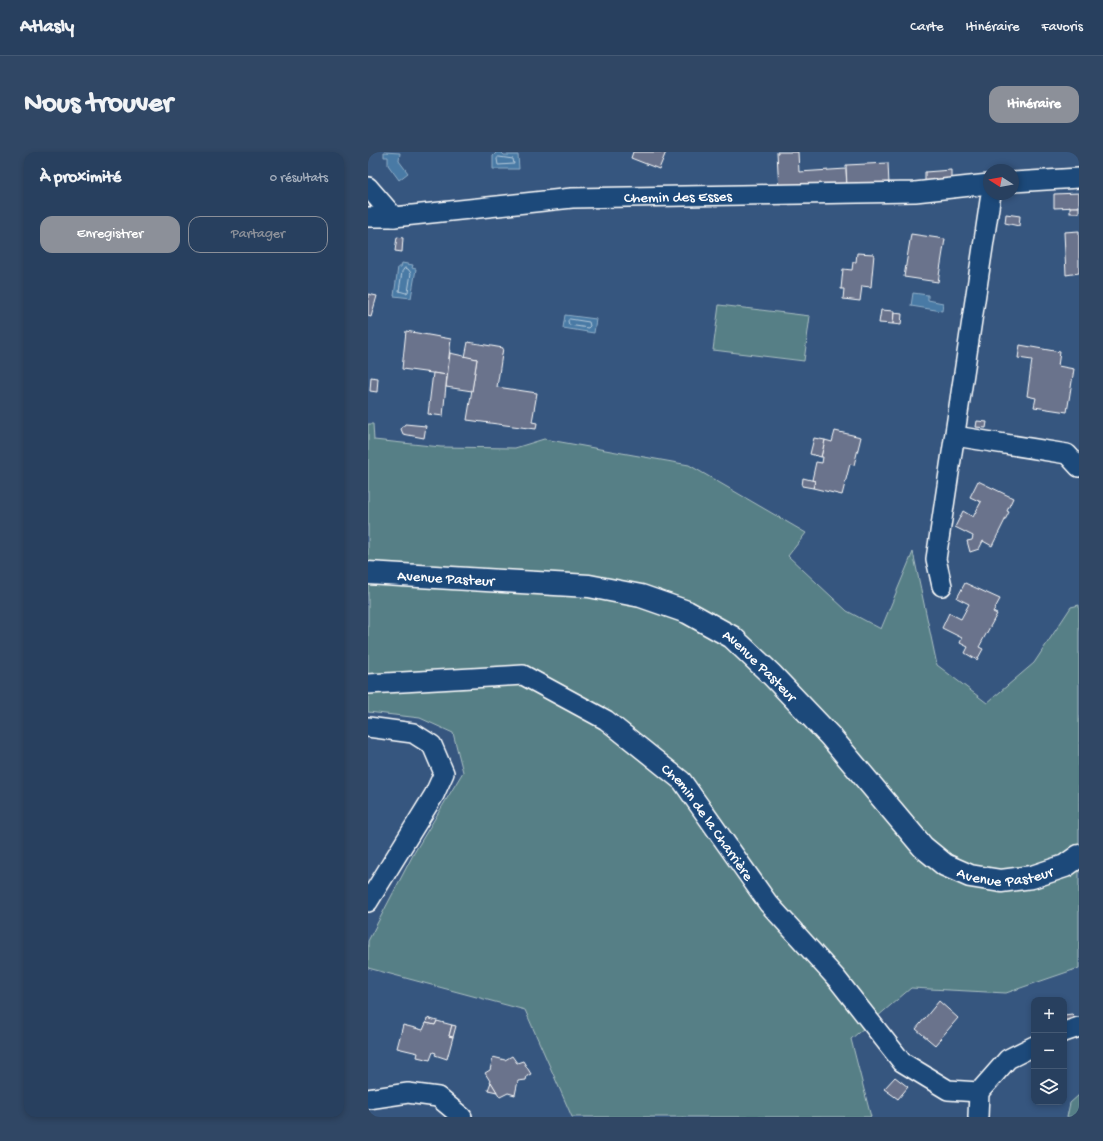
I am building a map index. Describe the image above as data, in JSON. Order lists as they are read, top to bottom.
{
  "streets": {
    "main road": ["Avenue Pasteur"],
    "street": ["Chemin des Esses", "Chemin de la Charrière"]
  },
  "north": "left",
  "page": {
    "header": "Atlasly",
    "nav": ["Carte", "Itinéraire", "Favoris"],
    "buttons": [
      "Itinéraire",
      ["Enregistrer", "Partager"]
    ],
    "title": "Nous trouver",
    "heading": ["À proximité", "0 résultats"],
    "map_buttons": ["+", "−"]
  }
}
